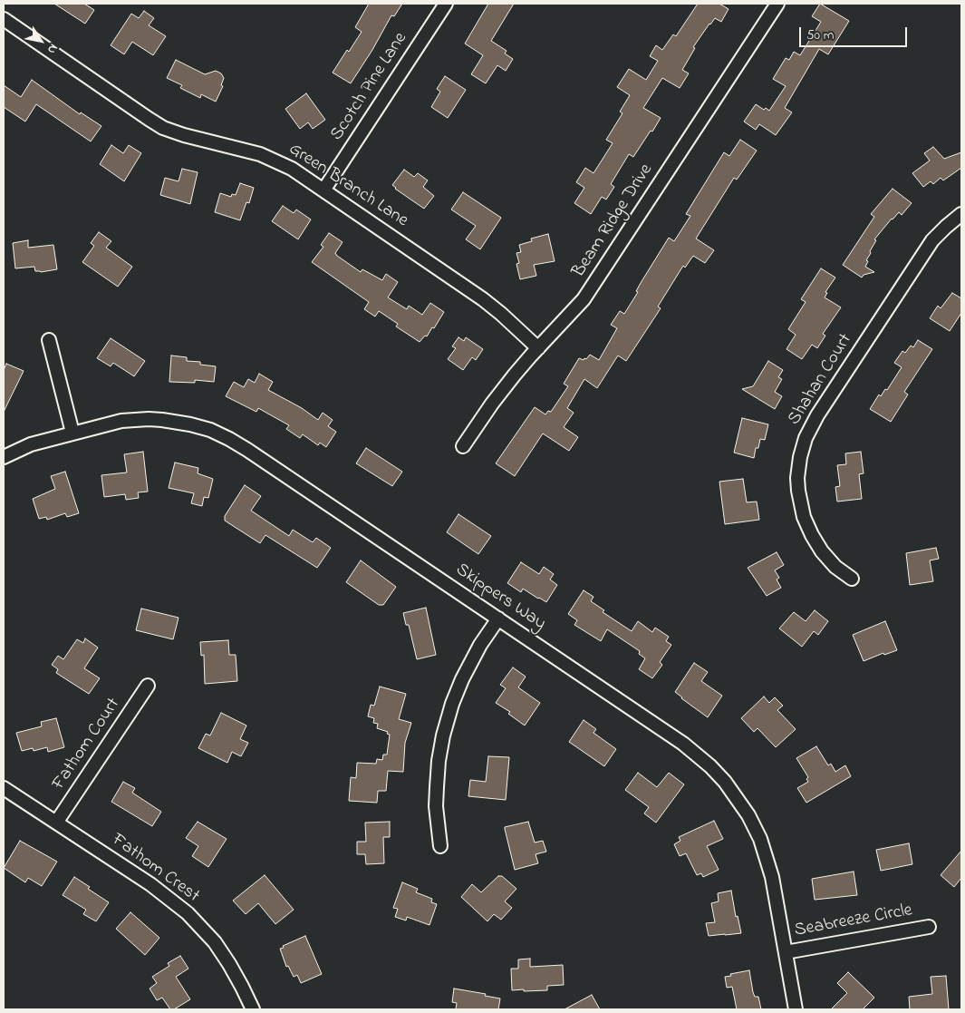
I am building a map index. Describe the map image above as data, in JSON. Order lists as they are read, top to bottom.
{
  "streets": {
    "street": [
      "Scotch Pine Lane",
      "Green Branch Lane",
      "Beam Ridge Drive",
      "Shahan Court",
      "Skippers Way",
      "Fathom Court",
      "Fathom Crest",
      "Seabreeze Circle"
    ]
  },
  "crossings": [
    ["Scotch Pine Lane", "Green Branch Lane"],
    ["Green Branch Lane", "Beam Ridge Drive"],
    ["Skippers Way", "Seabreeze Circle"],
    ["Fathom Court", "Fathom Crest"]
  ],
  "scale_bar": "50 m",
  "north": "bottom right"
}
